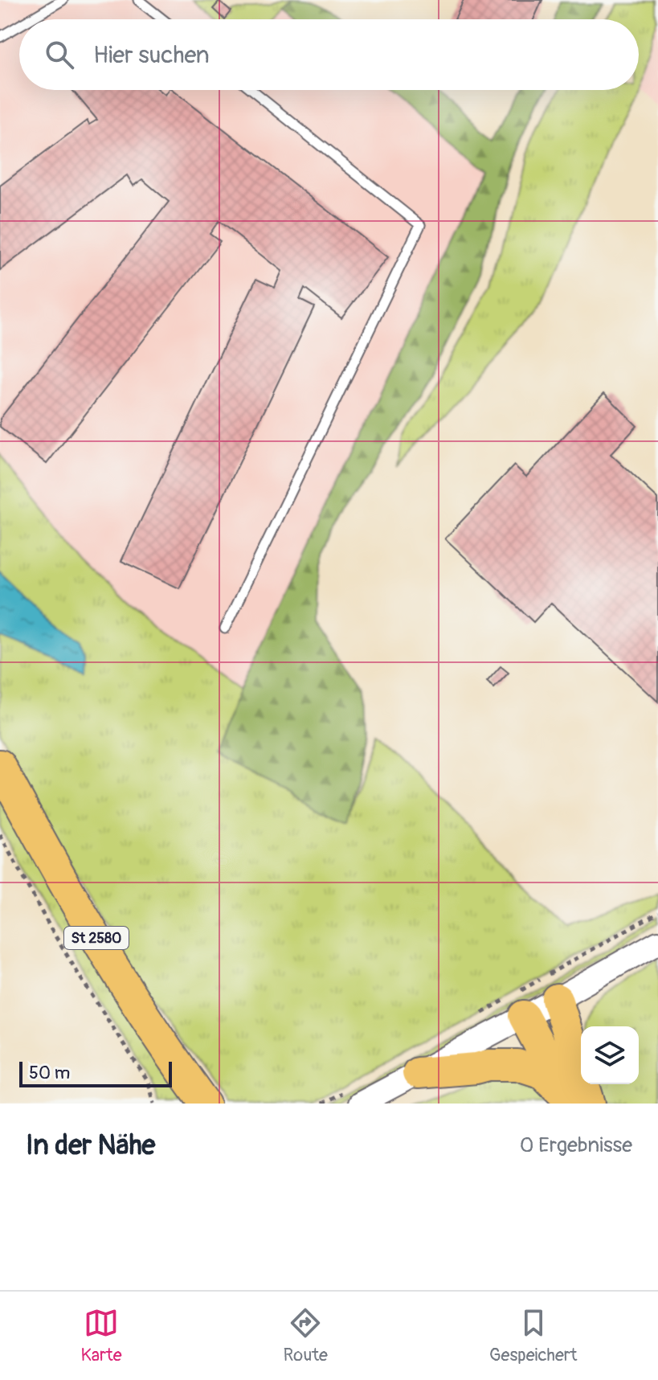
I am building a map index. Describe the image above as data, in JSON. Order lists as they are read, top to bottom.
{
  "streets": {
    "highway": ["St 2580"]
  },
  "scale_bar": "50 m",
  "page": {
    "search": "Hier suchen",
    "scale": "50 m",
    "heading": ["In der Nähe", "0 Ergebnisse"],
    "nav": ["Karte", "Route", "Gespeichert"]
  }
}
